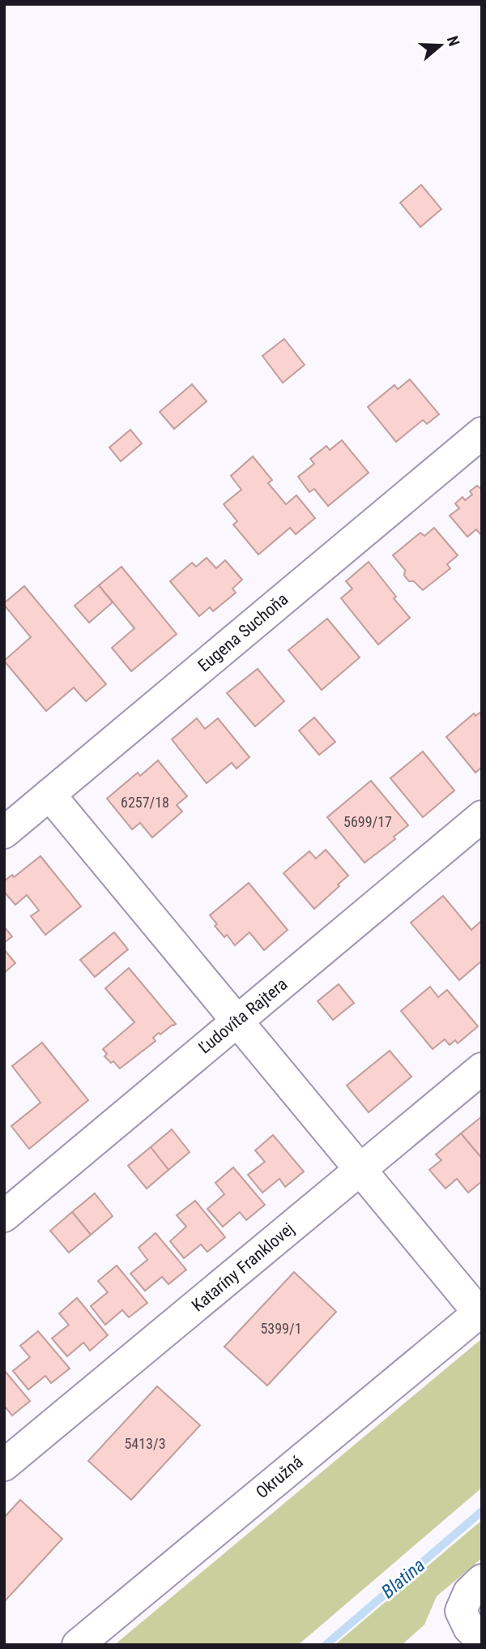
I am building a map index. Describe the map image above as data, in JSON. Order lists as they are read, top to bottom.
{
  "streets": {
    "street": [
      "Eugena Suchoňa",
      "Ľudovíta Rajtera",
      "Kataríny Franklovej",
      "Okružná"
    ]
  },
  "water": ["Blatina"],
  "house_numbers": [
    "6257/18",
    "5699/17",
    "5399/1",
    "5413/3"
  ],
  "north": "right"
}
